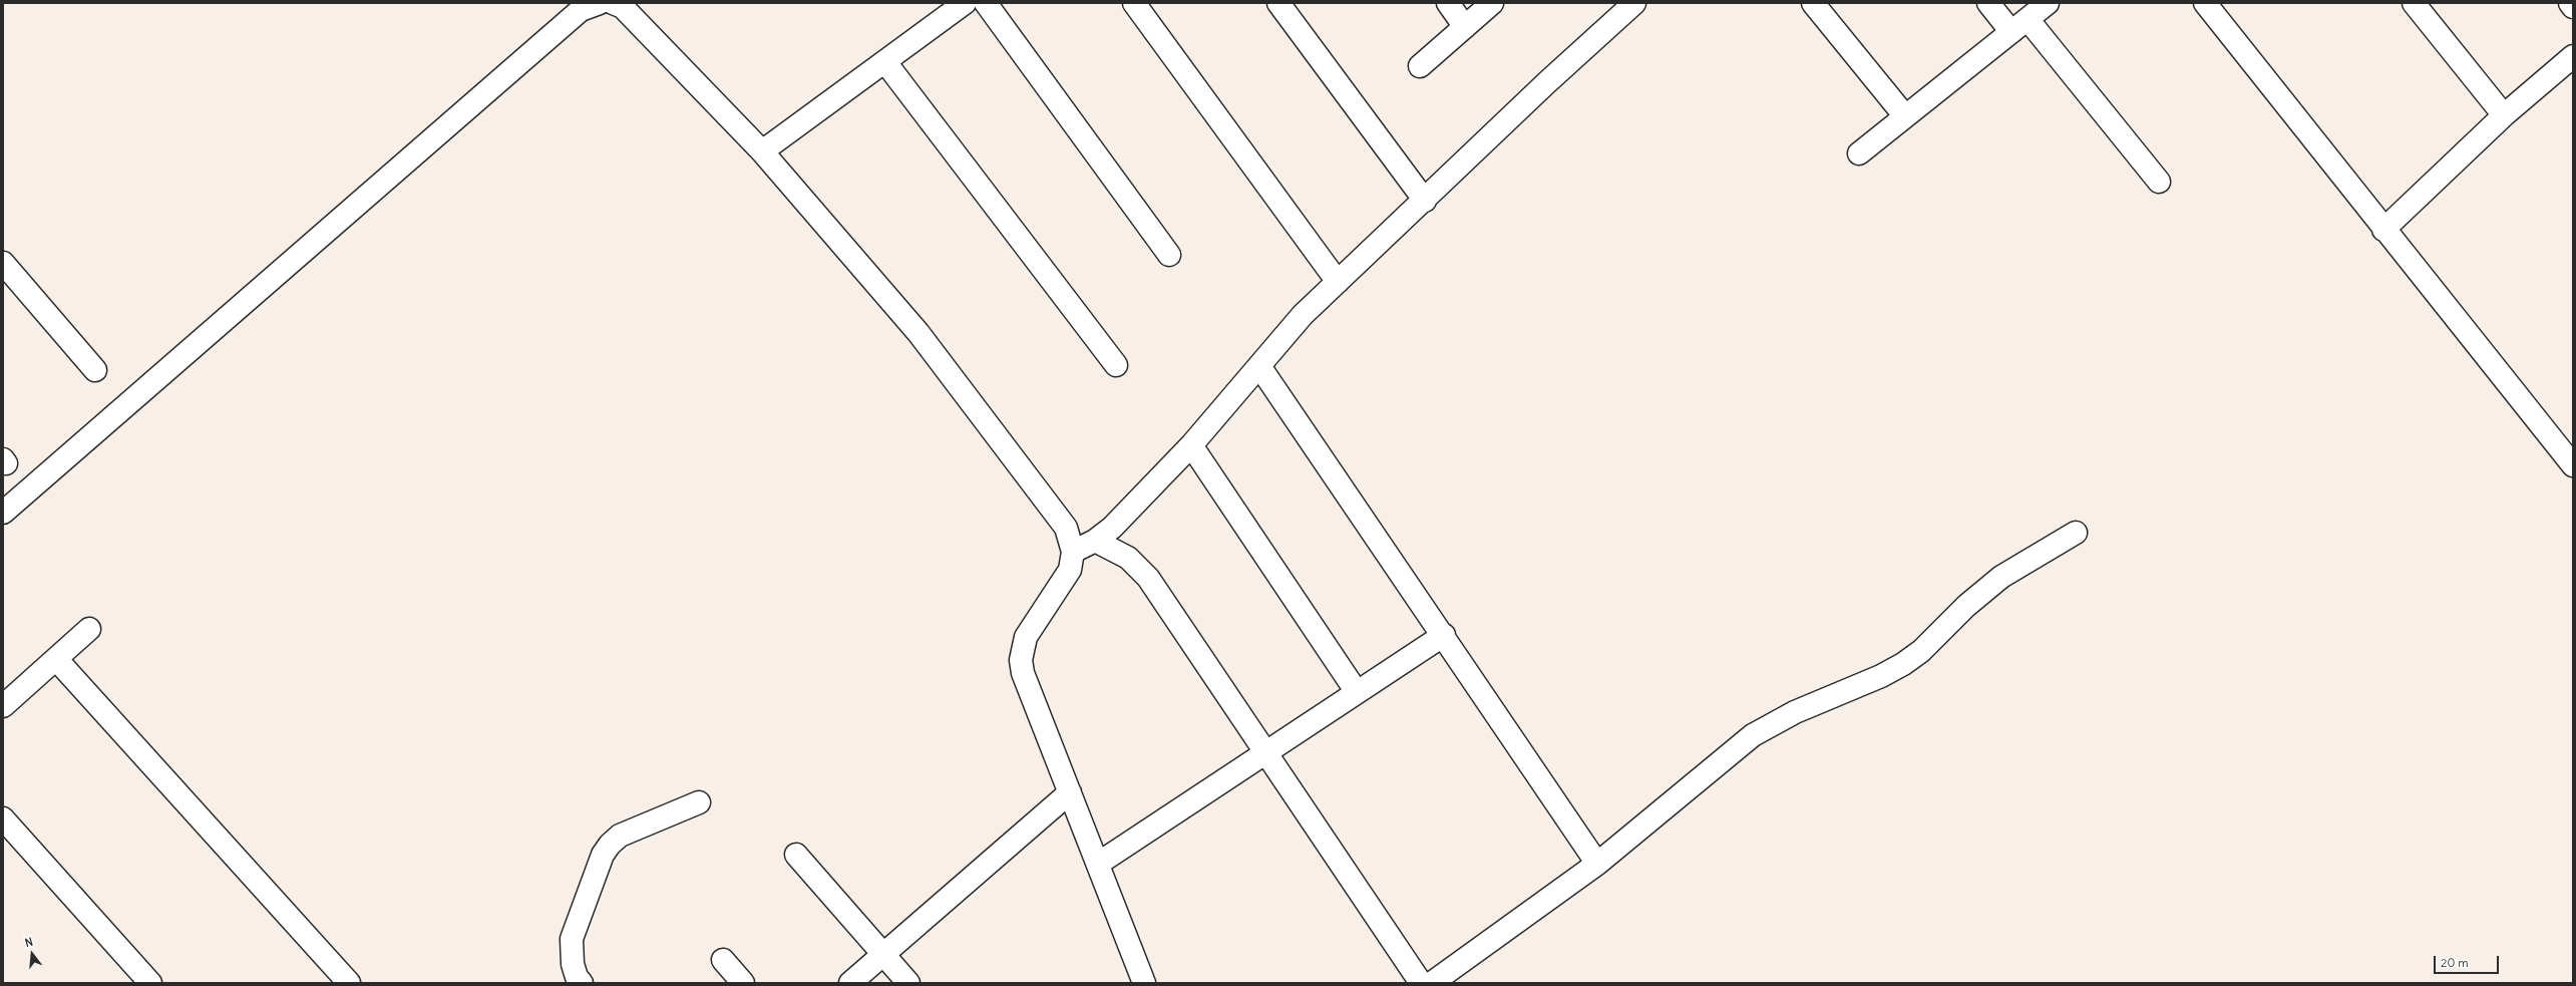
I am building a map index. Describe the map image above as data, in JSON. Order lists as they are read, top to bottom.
{
  "scale_bar": "20 m",
  "north": "top"
}
